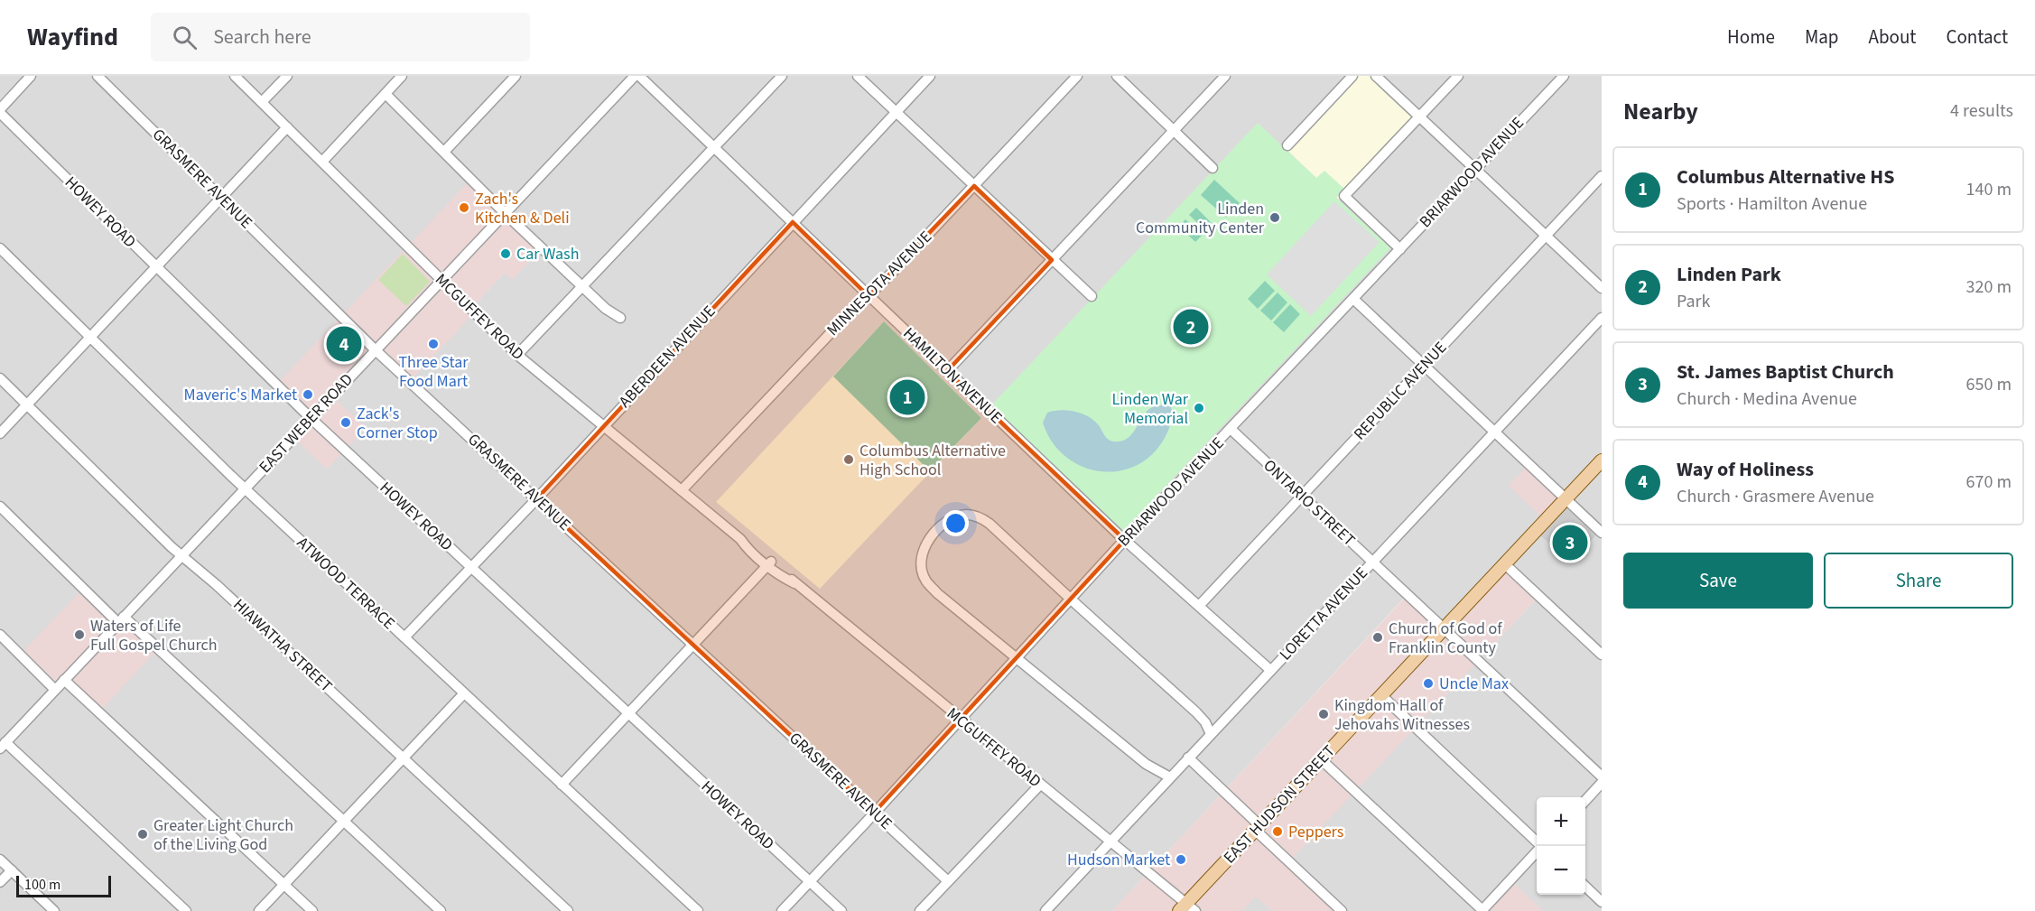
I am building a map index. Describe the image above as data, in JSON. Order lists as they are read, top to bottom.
{
  "streets": {
    "main road": ["EAST HUDSON STREET"],
    "street": [
      "BRIARWOOD AVENUE",
      "GRASMERE AVENUE",
      "HOWEY ROAD",
      "MINNESOTA AVENUE",
      "MCGUFFEY ROAD",
      "ABERDEEN AVENUE",
      "HAMILTON AVENUE",
      "REPUBLIC AVENUE",
      "EAST WEBER ROAD",
      "ONTARIO STREET",
      "ATWOOD TERRACE",
      "LORETTA AVENUE",
      "HIAWATHA STREET"
    ]
  },
  "crossings": [
    ["BRIARWOOD AVENUE", "GRASMERE AVENUE"],
    ["BRIARWOOD AVENUE", "HOWEY ROAD"],
    ["BRIARWOOD AVENUE", "MCGUFFEY ROAD"],
    ["BRIARWOOD AVENUE", "HAMILTON AVENUE"],
    ["BRIARWOOD AVENUE", "ONTARIO STREET"],
    ["GRASMERE AVENUE", "ABERDEEN AVENUE"],
    ["GRASMERE AVENUE", "EAST WEBER ROAD"],
    ["HOWEY ROAD", "ABERDEEN AVENUE"],
    ["HOWEY ROAD", "EAST WEBER ROAD"],
    ["MINNESOTA AVENUE", "MCGUFFEY ROAD"],
    ["MINNESOTA AVENUE", "HAMILTON AVENUE"],
    ["MCGUFFEY ROAD", "ABERDEEN AVENUE"],
    ["MCGUFFEY ROAD", "EAST WEBER ROAD"],
    ["MCGUFFEY ROAD", "LORETTA AVENUE"],
    ["MCGUFFEY ROAD", "EAST HUDSON STREET"],
    ["ABERDEEN AVENUE", "HAMILTON AVENUE"],
    ["ABERDEEN AVENUE", "ATWOOD TERRACE"],
    ["HAMILTON AVENUE", "REPUBLIC AVENUE"],
    ["HAMILTON AVENUE", "LORETTA AVENUE"],
    ["REPUBLIC AVENUE", "ONTARIO STREET"],
    ["EAST WEBER ROAD", "ATWOOD TERRACE"],
    ["EAST WEBER ROAD", "HIAWATHA STREET"],
    ["ONTARIO STREET", "LORETTA AVENUE"],
    ["ONTARIO STREET", "EAST HUDSON STREET"]
  ],
  "places": [
    "Zach's Kitchen & Deli",
    "Linden Community Center",
    "Car Wash",
    "Three Star Food Mart",
    "Maveric's Market",
    "Linden War Memorial",
    "Zack's Corner Stop",
    "Columbus Alternative High School",
    "Waters of Life Full Gospel Church",
    "Church of God of Franklin County",
    "Uncle Max",
    "Kingdom Hall of Jehovahs Witnesses",
    "Peppers",
    "Greater Light Church of the Living God",
    "Hudson Market"
  ],
  "scale_bar": "100 m",
  "page": {
    "header": "Wayfind",
    "search": "Search here",
    "nav": [
      "Home",
      "Map",
      "About",
      "Contact"
    ],
    "heading": ["Nearby", "4 results"],
    "list": [
      {
        "mark": "1",
        "name": "Columbus Alternative HS",
        "note": "Sports · Hamilton Avenue",
        "value": "140 m"
      },
      {
        "mark": "2",
        "name": "Linden Park",
        "note": "Park",
        "value": "320 m"
      },
      {
        "mark": "3",
        "name": "St. James Baptist Church",
        "note": "Church · Medina Avenue",
        "value": "650 m"
      },
      {
        "mark": "4",
        "name": "Way of Holiness",
        "note": "Church · Grasmere Avenue",
        "value": "670 m"
      }
    ],
    "pins": [
      "2",
      "4",
      "1",
      "3"
    ],
    "buttons": ["Save", "Share"],
    "map_buttons": ["+", "−"],
    "scale": "100 m"
  }
}
